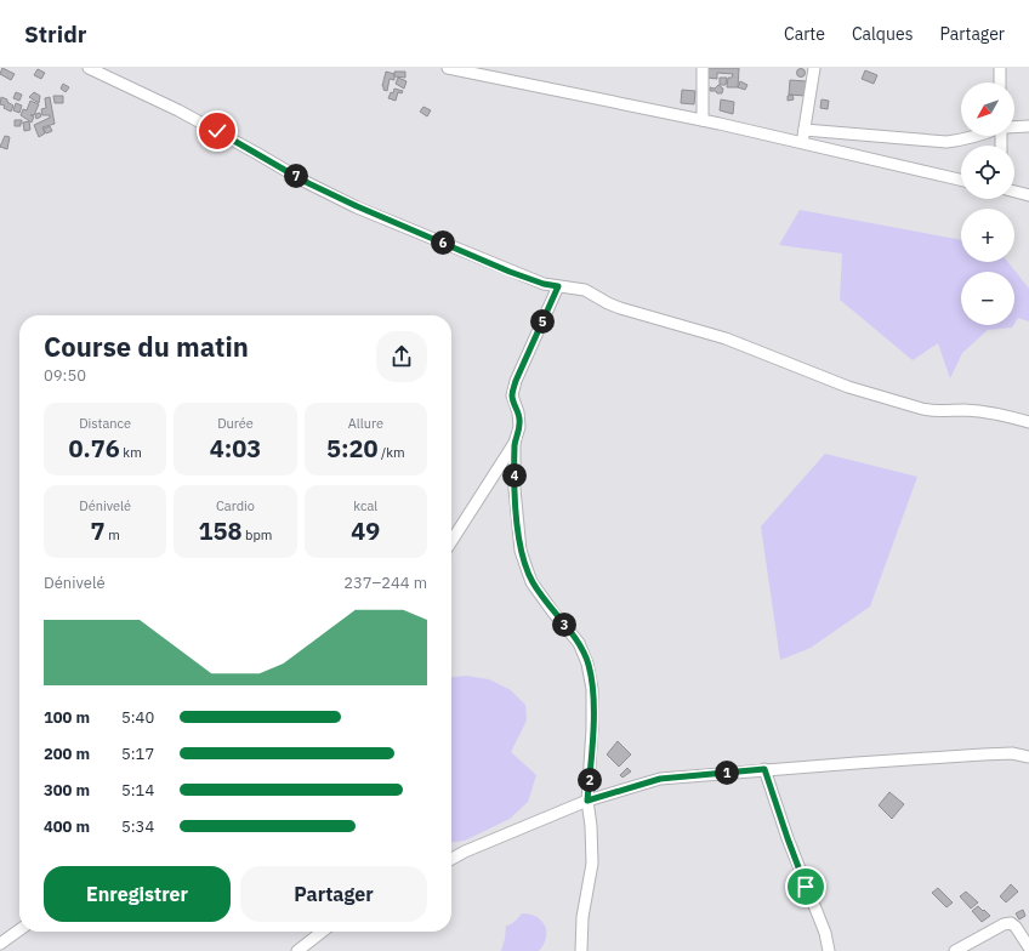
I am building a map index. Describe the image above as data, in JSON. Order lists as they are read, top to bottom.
{
  "north": "bottom left",
  "page": {
    "header": "Stridr",
    "nav": ["Carte", "Calques", "Partager"],
    "map_buttons": ["+", "−"],
    "pins": [
      "7",
      "6",
      "5",
      "4",
      "3",
      "1",
      "2"
    ],
    "heading": ["Course du matin", "09:50"],
    "stats": [
      ["Distance", "0.76 km"],
      ["Durée", "4:03"],
      ["Allure", "5:20 /km"],
      ["Dénivelé", "7 m"],
      ["Cardio", "158 bpm"],
      ["kcal", "49"]
    ],
    "chart": ["Dénivelé", "237–244 m"],
    "list": [
      {
        "name": "100 m",
        "note": "5:40"
      },
      {
        "name": "200 m",
        "note": "5:17"
      },
      {
        "name": "300 m",
        "note": "5:14"
      },
      {
        "name": "400 m",
        "note": "5:34"
      }
    ],
    "buttons": ["Enregistrer", "Partager"]
  }
}
